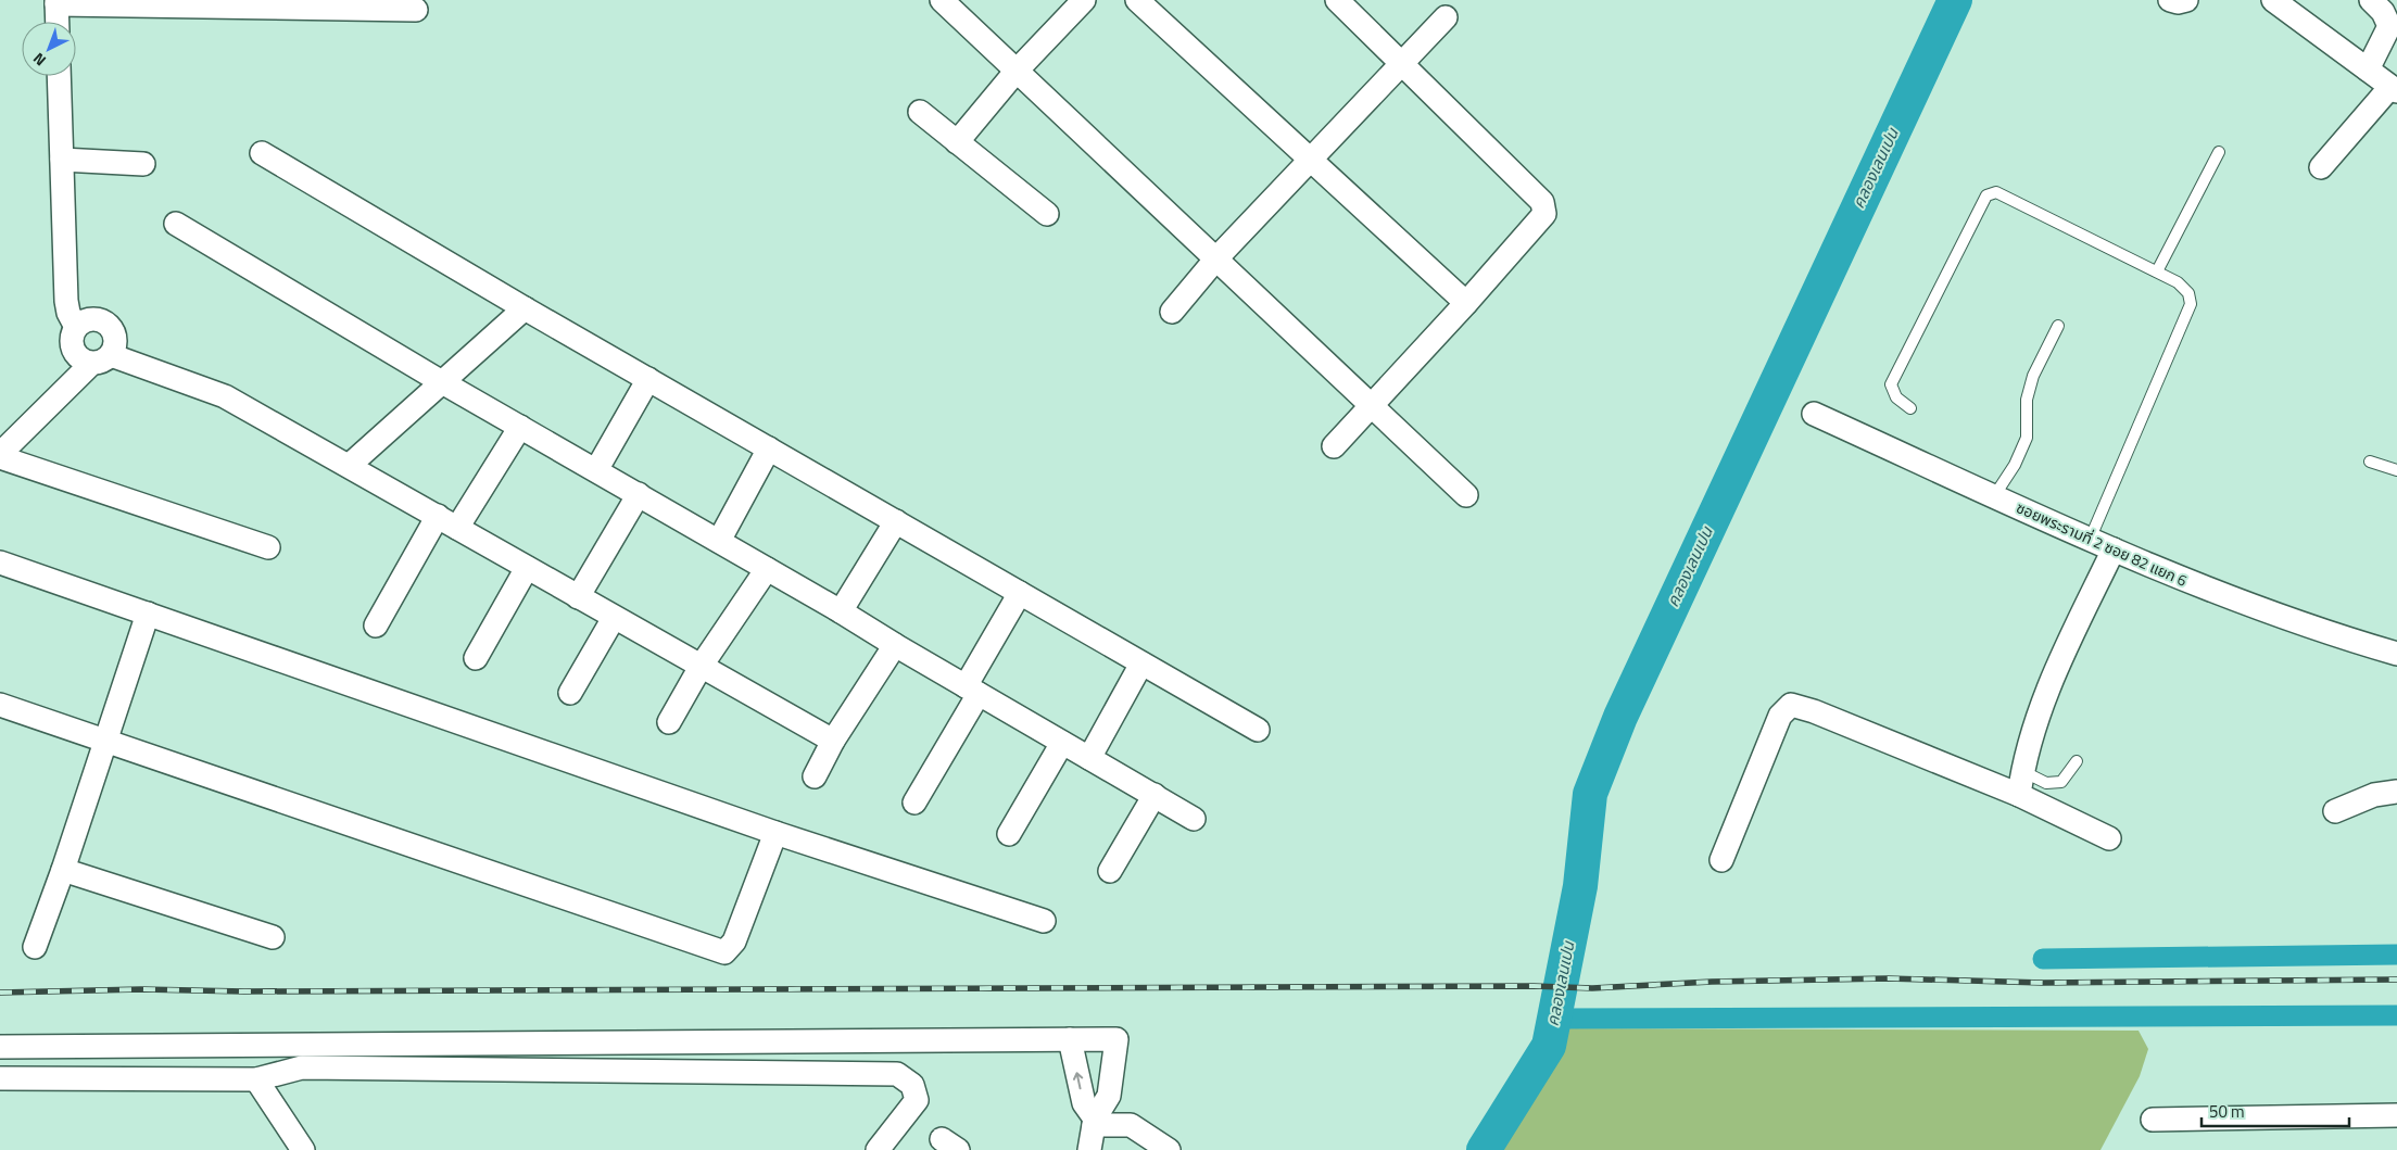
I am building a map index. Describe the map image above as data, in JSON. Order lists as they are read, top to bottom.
{
  "streets": {
    "street": ["ซอยพระรามที่ 2 ซอย 82 แยก 6"]
  },
  "water": ["คลองเลนเปน"],
  "scale_bar": "50 m",
  "north": "bottom left"
}
